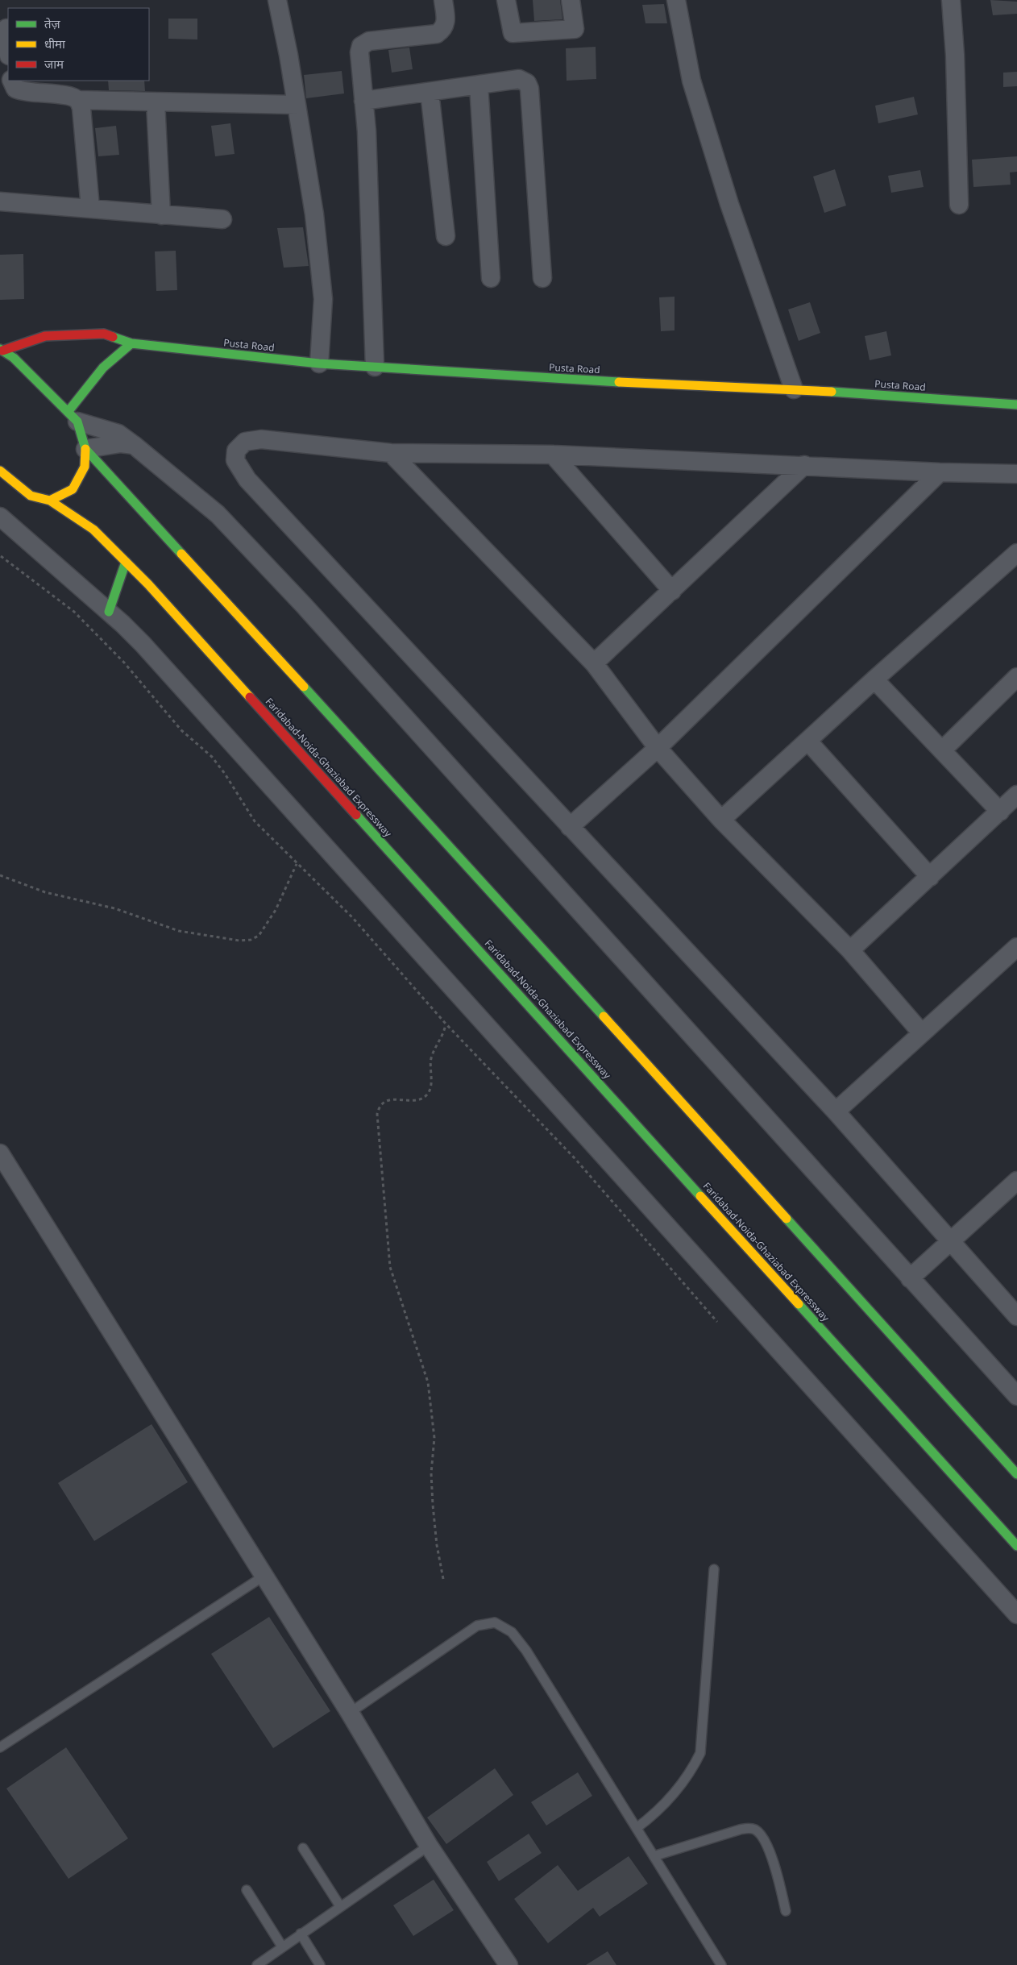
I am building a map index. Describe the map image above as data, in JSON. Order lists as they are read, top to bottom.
{
  "streets": {
    "main road": ["Pusta Road", "Faridabad-Noida-Ghaziabad Expressway"]
  },
  "legend": ["तेज़", "धीमा", "जाम"]
}
